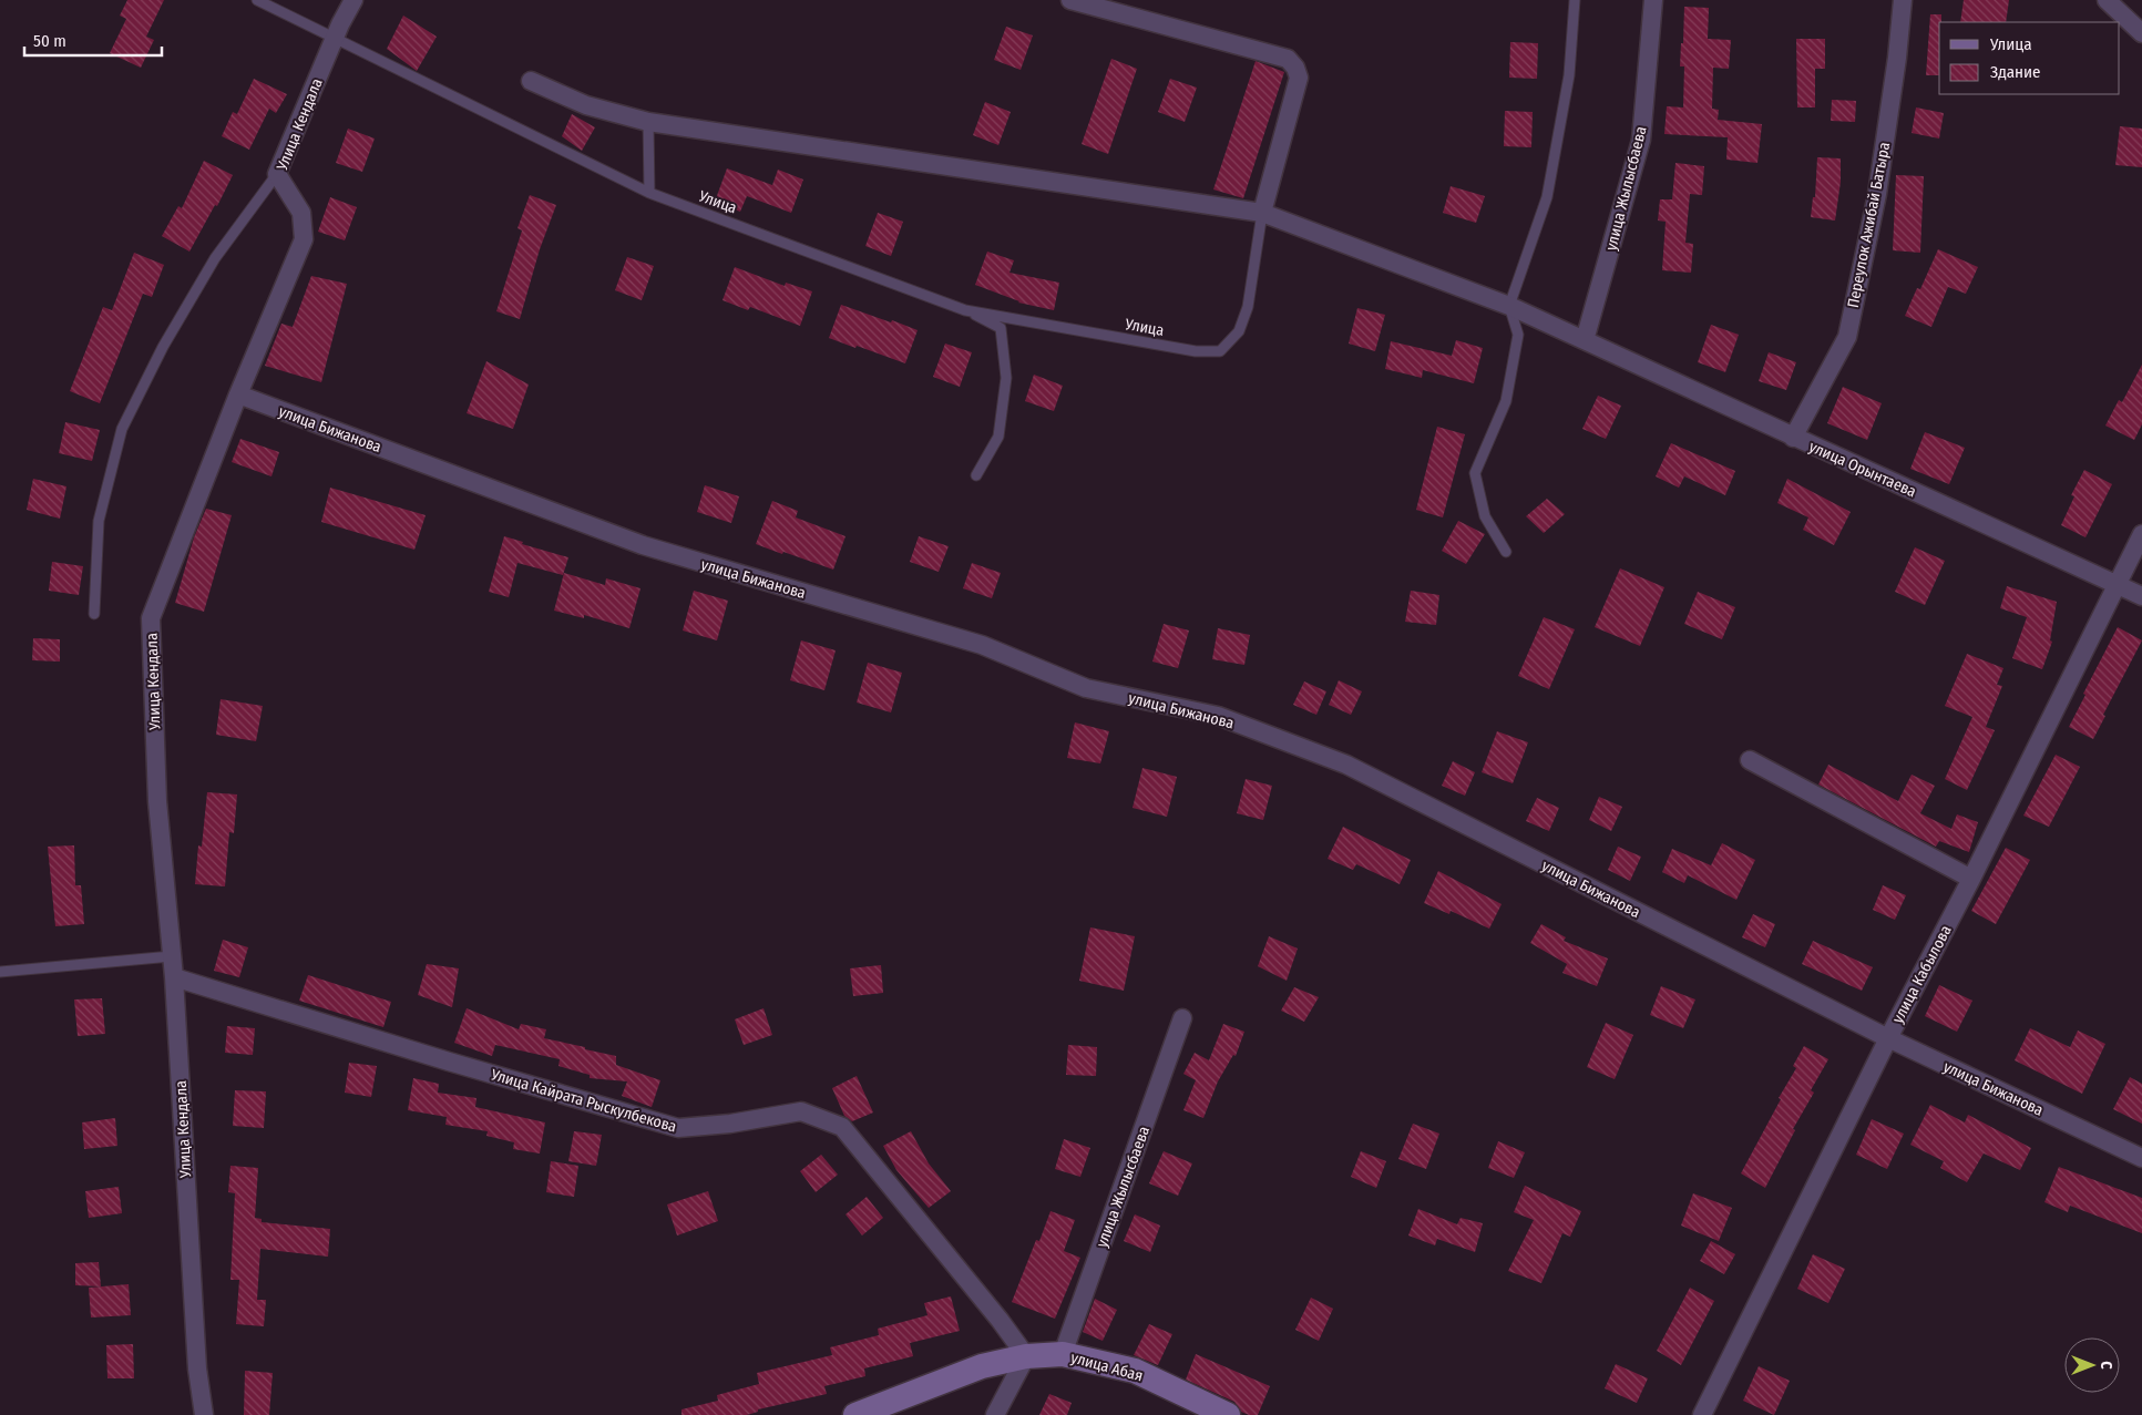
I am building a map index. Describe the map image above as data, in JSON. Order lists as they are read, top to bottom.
{
  "streets": {
    "street": [
      "Улица Кендала",
      "улица Жылысбаева",
      "Переулок Ажибай Батыра",
      "улица Бижанова",
      "улица Орынтаева",
      "улица Кабылова",
      "Улица Кайрата Рыскулбекова",
      "улица Абая"
    ],
    "lane": ["Улица"]
  },
  "crossings": [
    ["Улица Кендала", "Улица"],
    ["Улица Кендала", "улица Бижанова"],
    ["Улица Кендала", "Улица Кайрата Рыскулбекова"],
    ["улица Жылысбаева", "улица Орынтаева"],
    ["улица Жылысбаева", "улица Абая"],
    ["Улица", "улица Орынтаева"],
    ["Переулок Ажибай Батыра", "улица Орынтаева"],
    ["улица Бижанова", "улица Кабылова"],
    ["улица Орынтаева", "улица Кабылова"],
    ["Улица Кайрата Рыскулбекова", "улица Абая"]
  ],
  "legend": ["Улица", "Здание"],
  "scale_bar": "50 m",
  "north": "right"
}
